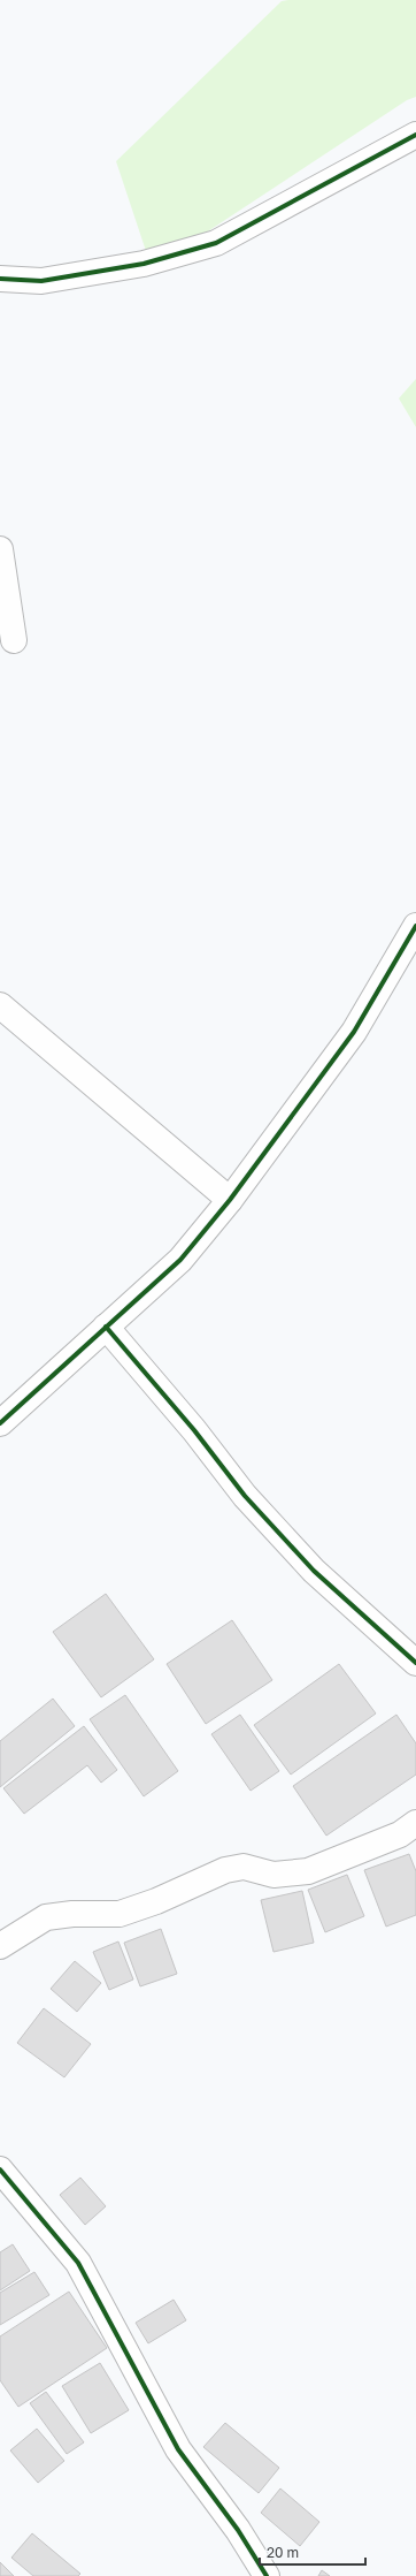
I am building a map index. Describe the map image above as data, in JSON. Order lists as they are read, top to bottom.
{
  "scale_bar": "20 m"
}
